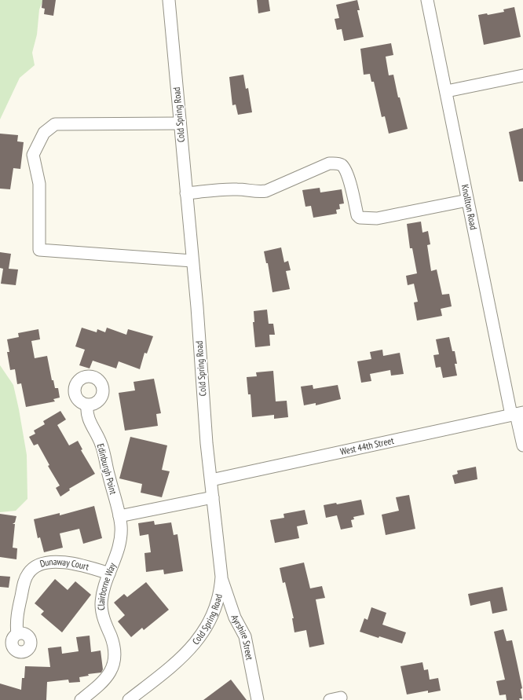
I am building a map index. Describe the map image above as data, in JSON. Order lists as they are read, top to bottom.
{
  "streets": {
    "street": [
      "Cold Spring Road",
      "Knollton Road",
      "West 44th Street",
      "Edinburgh Point",
      "Dunaway Court",
      "Clairborne Way",
      "Ayrshire Street"
    ]
  },
  "crossings": [
    ["Cold Spring Road", "West 44th Street"],
    ["Cold Spring Road", "Ayrshire Street"],
    ["Knollton Road", "West 44th Street"],
    ["Edinburgh Point", "Clairborne Way"],
    ["Dunaway Court", "Clairborne Way"]
  ]
}
